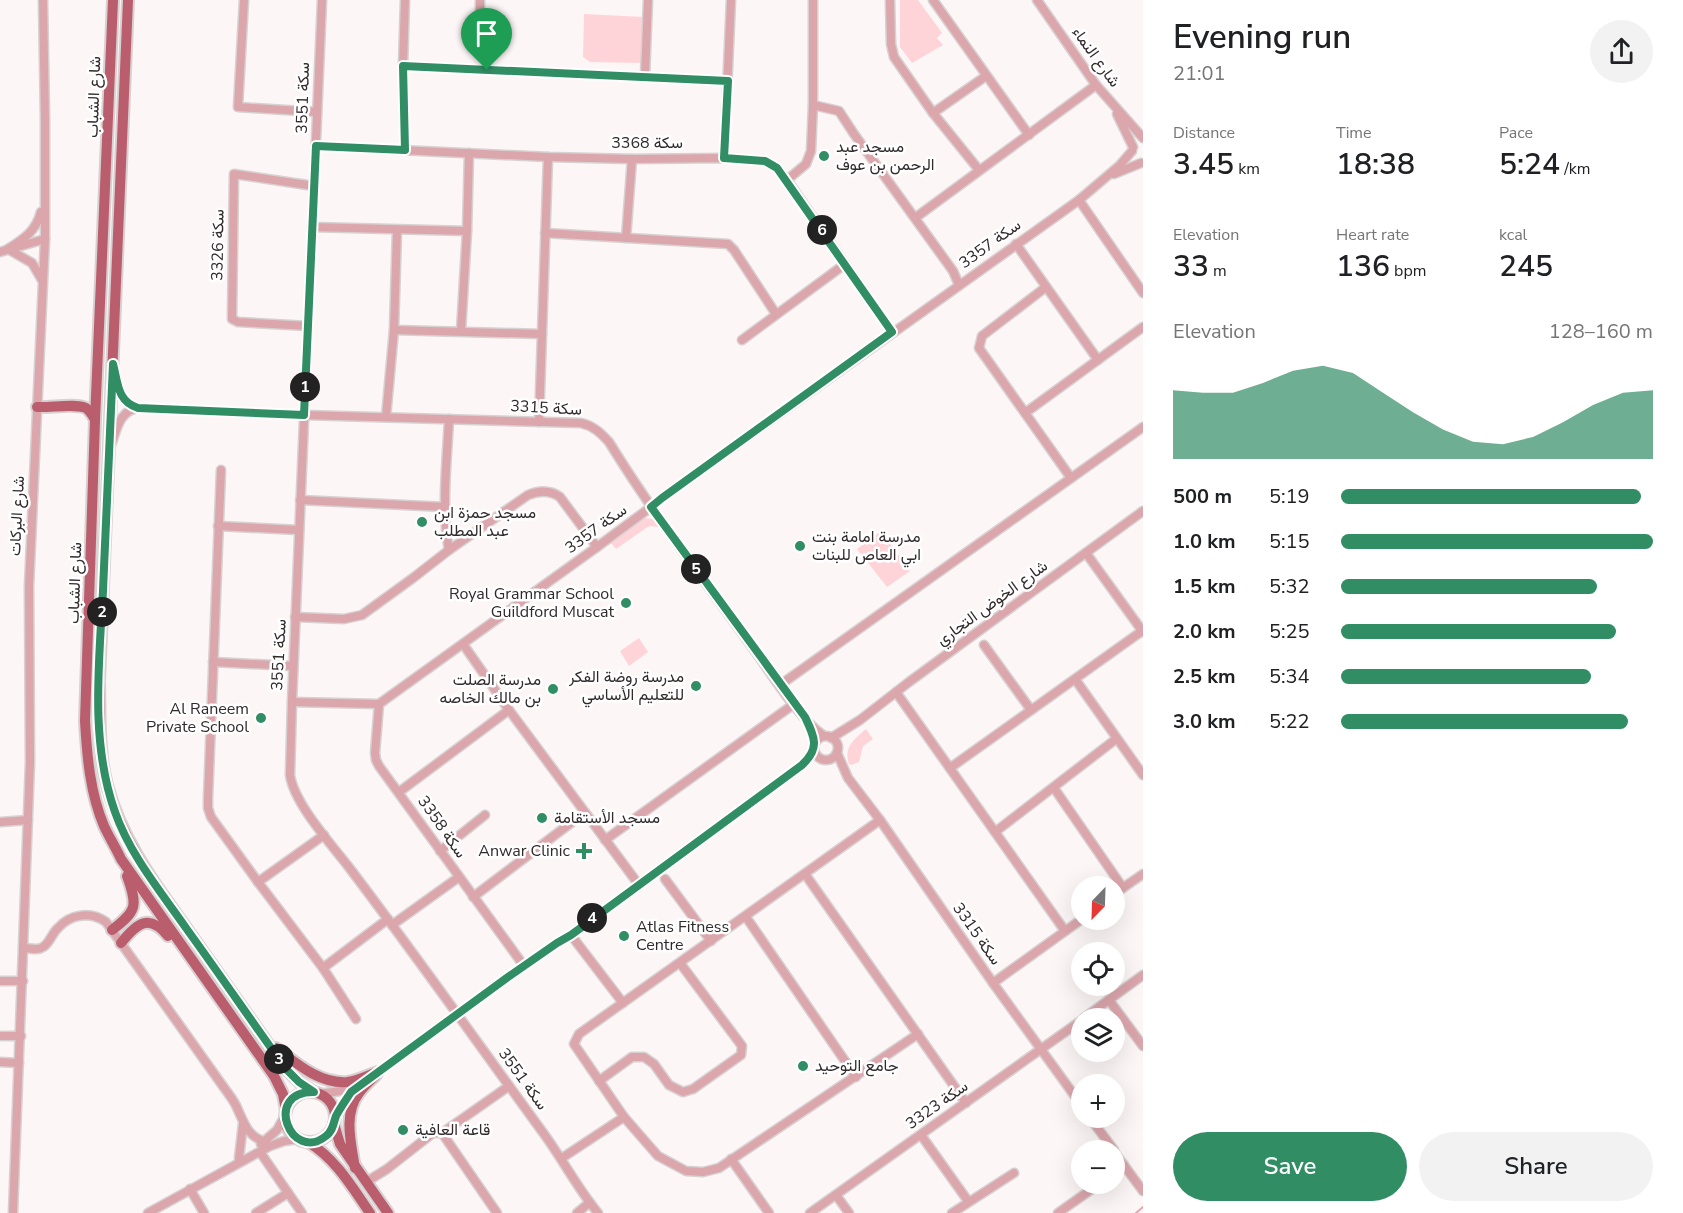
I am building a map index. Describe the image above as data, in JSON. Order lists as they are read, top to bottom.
{
  "streets": {
    "main road": ["شارع الشباب"],
    "street": [
      "شارع النماء",
      "سكة 3551",
      "سكة 3368",
      "سكة 3357",
      "سكة 3326",
      "سكة 3315",
      "شارع البركات",
      "شارع الخوض التجاري",
      "سكة 3358",
      "سكة 3323"
    ]
  },
  "crossings": [
    ["شارع النماء", "سكة 3357"],
    ["سكة 3551", "سكة 3368"],
    ["سكة 3551", "سكة 3326"],
    ["سكة 3551", "سكة 3315"],
    ["سكة 3368", "سكة 3357"],
    ["سكة 3357", "سكة 3315"],
    ["سكة 3357", "سكة 3358"],
    ["سكة 3315", "شارع الخوض التجاري"],
    ["سكة 3315", "سكة 3323"]
  ],
  "places": {
    "other": [
      "مسجد عبد الرحمن بن عوف",
      "مسجد حمزة ابن عبد المطلب",
      "مدرسة امامة بنت ابي العاص للبنات",
      "Royal Grammar School Guildford Muscat",
      "مدرسة روضة الفكر للتعليم الأساسي",
      "مدرسة الصلت بن مالك الخاصه",
      "Al Raneem Private School",
      "مسجد الأستقامة",
      "Atlas Fitness Centre",
      "جامع التوحيد",
      "قاعة العافية"
    ],
    "health": ["Anwar Clinic"]
  },
  "north": "bottom left",
  "page": {
    "heading": ["Evening run", "21:01"],
    "stats": [
      ["Distance", "3.45 km"],
      ["Time", "18:38"],
      ["Pace", "5:24 /km"],
      ["Elevation", "33 m"],
      ["Heart rate", "136 bpm"],
      ["kcal", "245"]
    ],
    "pins": [
      "6",
      "1",
      "5",
      "2",
      "4",
      "3"
    ],
    "chart": ["Elevation", "128–160 m"],
    "list": [
      {
        "name": "500 m",
        "note": "5:19"
      },
      {
        "name": "1.0 km",
        "note": "5:15"
      },
      {
        "name": "1.5 km",
        "note": "5:32"
      },
      {
        "name": "2.0 km",
        "note": "5:25"
      },
      {
        "name": "2.5 km",
        "note": "5:34"
      },
      {
        "name": "3.0 km",
        "note": "5:22"
      }
    ],
    "map_buttons": ["+", "−"],
    "buttons": ["Save", "Share"]
  }
}
